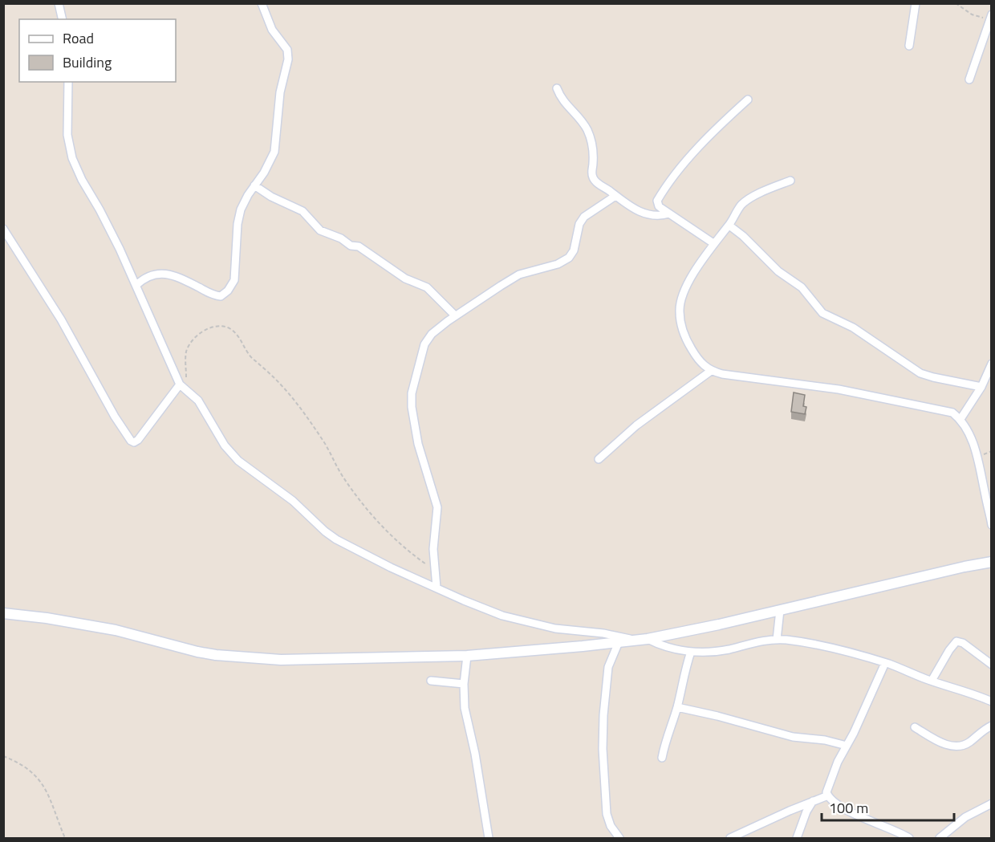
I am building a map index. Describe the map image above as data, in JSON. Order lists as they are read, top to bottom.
{
  "legend": ["Road", "Building"],
  "scale_bar": "100 m"
}
